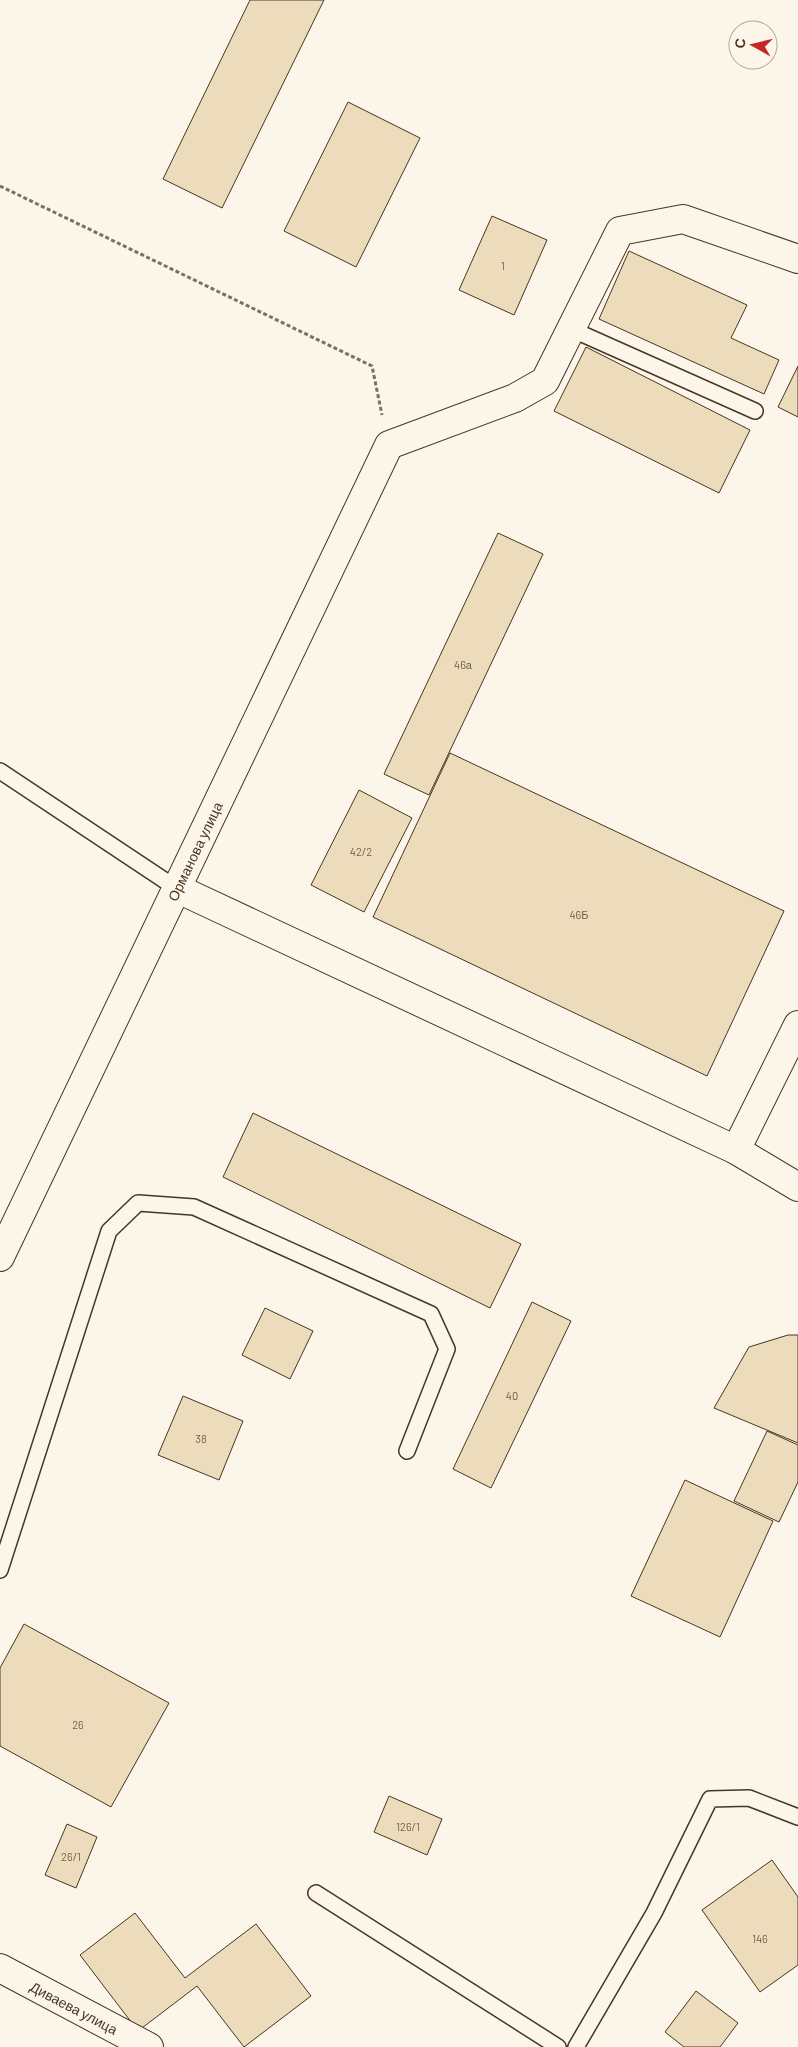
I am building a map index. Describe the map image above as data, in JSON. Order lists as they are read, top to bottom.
{
  "streets": {
    "street": ["Орманова улица", "Диваева улица"]
  },
  "house_numbers": [
    "1",
    "46а",
    "42/2",
    "46Б",
    "40",
    "38",
    "26",
    "126/1",
    "26/1",
    "146"
  ],
  "north": "left"
}
